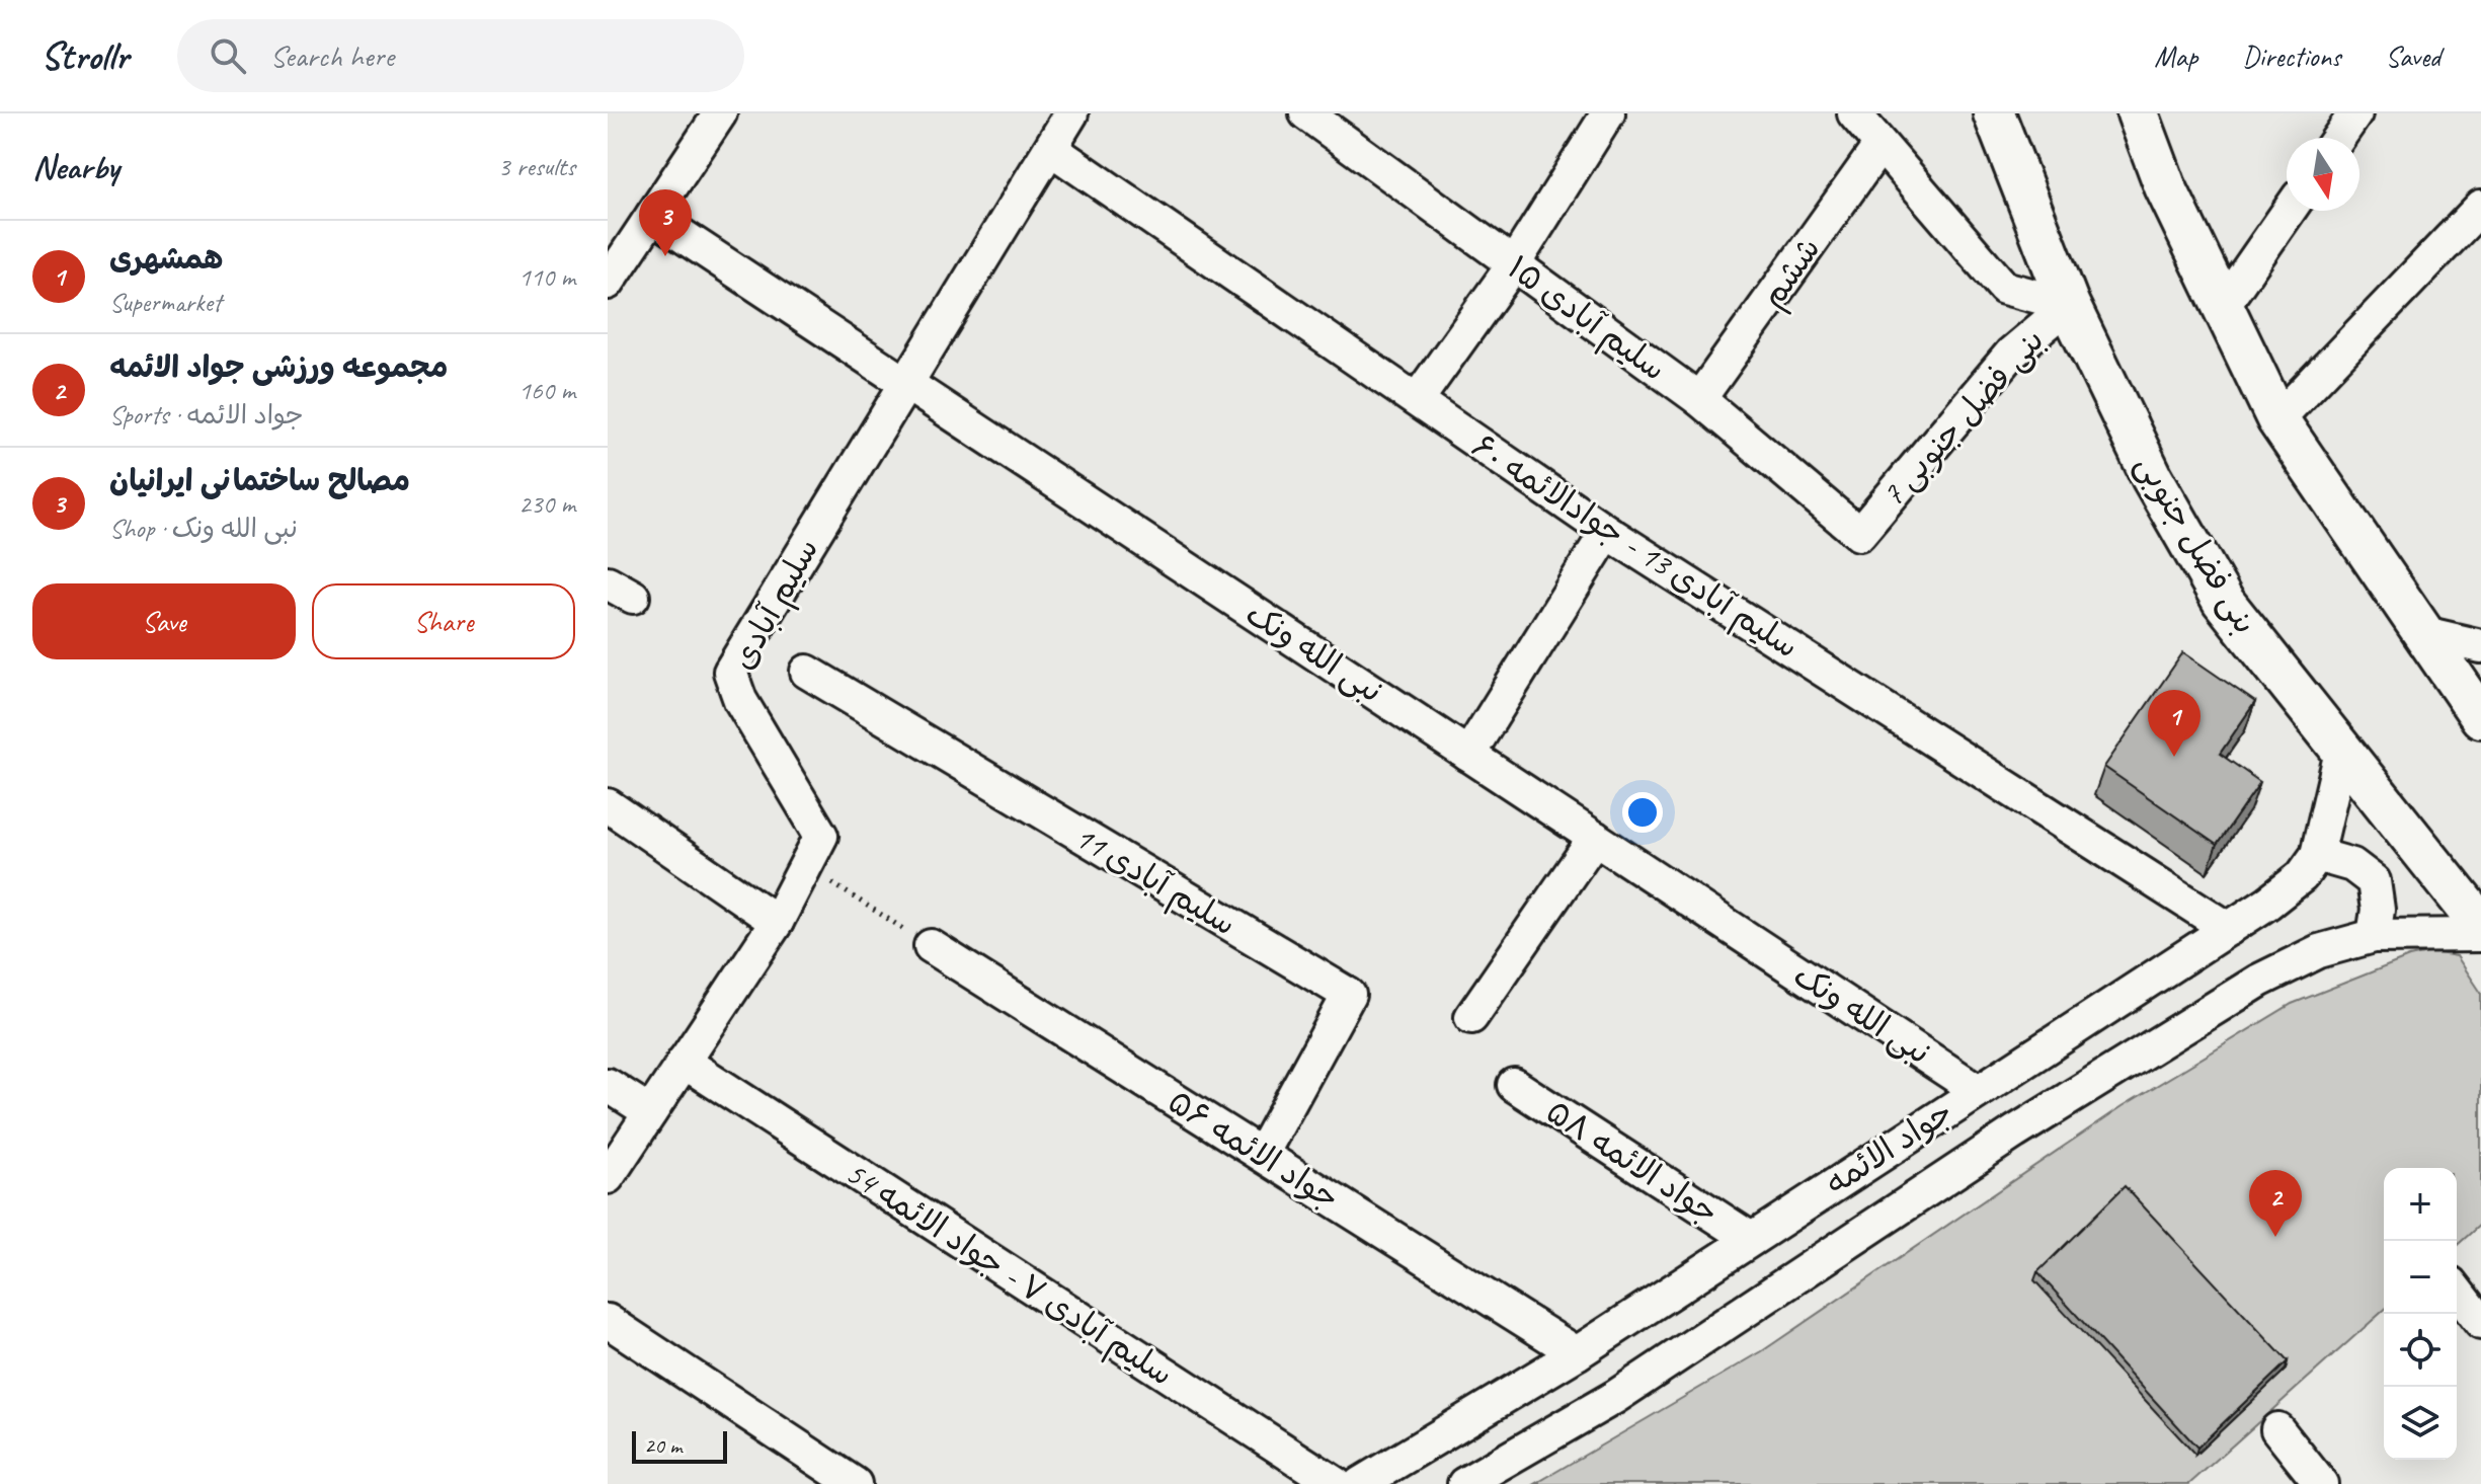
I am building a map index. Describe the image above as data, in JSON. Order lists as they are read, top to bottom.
{
  "streets": {
    "main road": ["بنی فضل جنوبی"],
    "street": [
      "ششم",
      "سلیم آبادی ۱۵",
      "بنی فضل جنوبی 7",
      "سلیم آبادی 13 - جوادالائمه ۶۰",
      "سلیم آبادی",
      "نبی الله ونک",
      "سلیم آبادی 11",
      "جواد الائمه",
      "جواد الائمه ۵۶",
      "جواد الائمه ۵۸",
      "سلیم آبادی ۷ - جواد الائمه 54"
    ]
  },
  "crossings": [
    ["ششم", "سلیم آبادی ۱۵"],
    ["سلیم آبادی ۱۵", "بنی فضل جنوبی 7"],
    ["بنی فضل جنوبی 7", "بنی فضل جنوبی"],
    ["بنی فضل جنوبی", "جواد الائمه"],
    ["سلیم آبادی 13 - جوادالائمه ۶۰", "سلیم آبادی"],
    ["سلیم آبادی 13 - جوادالائمه ۶۰", "جواد الائمه"],
    ["سلیم آبادی", "نبی الله ونک"],
    ["سلیم آبادی", "سلیم آبادی ۷ - جواد الائمه 54"],
    ["نبی الله ونک", "جواد الائمه"],
    ["سلیم آبادی 11", "جواد الائمه ۵۶"],
    ["جواد الائمه", "جواد الائمه ۵۶"],
    ["جواد الائمه", "جواد الائمه ۵۸"]
  ],
  "scale_bar": "20 m",
  "north": "bottom",
  "page": {
    "header": "Strollr",
    "search": "Search here",
    "nav": ["Map", "Directions", "Saved"],
    "heading": ["Nearby", "3 results"],
    "pins": ["3", "1", "2"],
    "list": [
      {
        "mark": "1",
        "name": "همشهری",
        "note": "Supermarket",
        "value": "110 m"
      },
      {
        "mark": "2",
        "name": "مجموعه ورزشی جواد الائمه",
        "note": "Sports · جواد الائمه",
        "value": "160 m"
      },
      {
        "mark": "3",
        "name": "مصالح ساختمانی ایرانیان",
        "note": "Shop · نبی الله ونک",
        "value": "230 m"
      }
    ],
    "buttons": ["Save", "Share"],
    "map_buttons": ["+", "−"],
    "scale": "20 m"
  }
}
